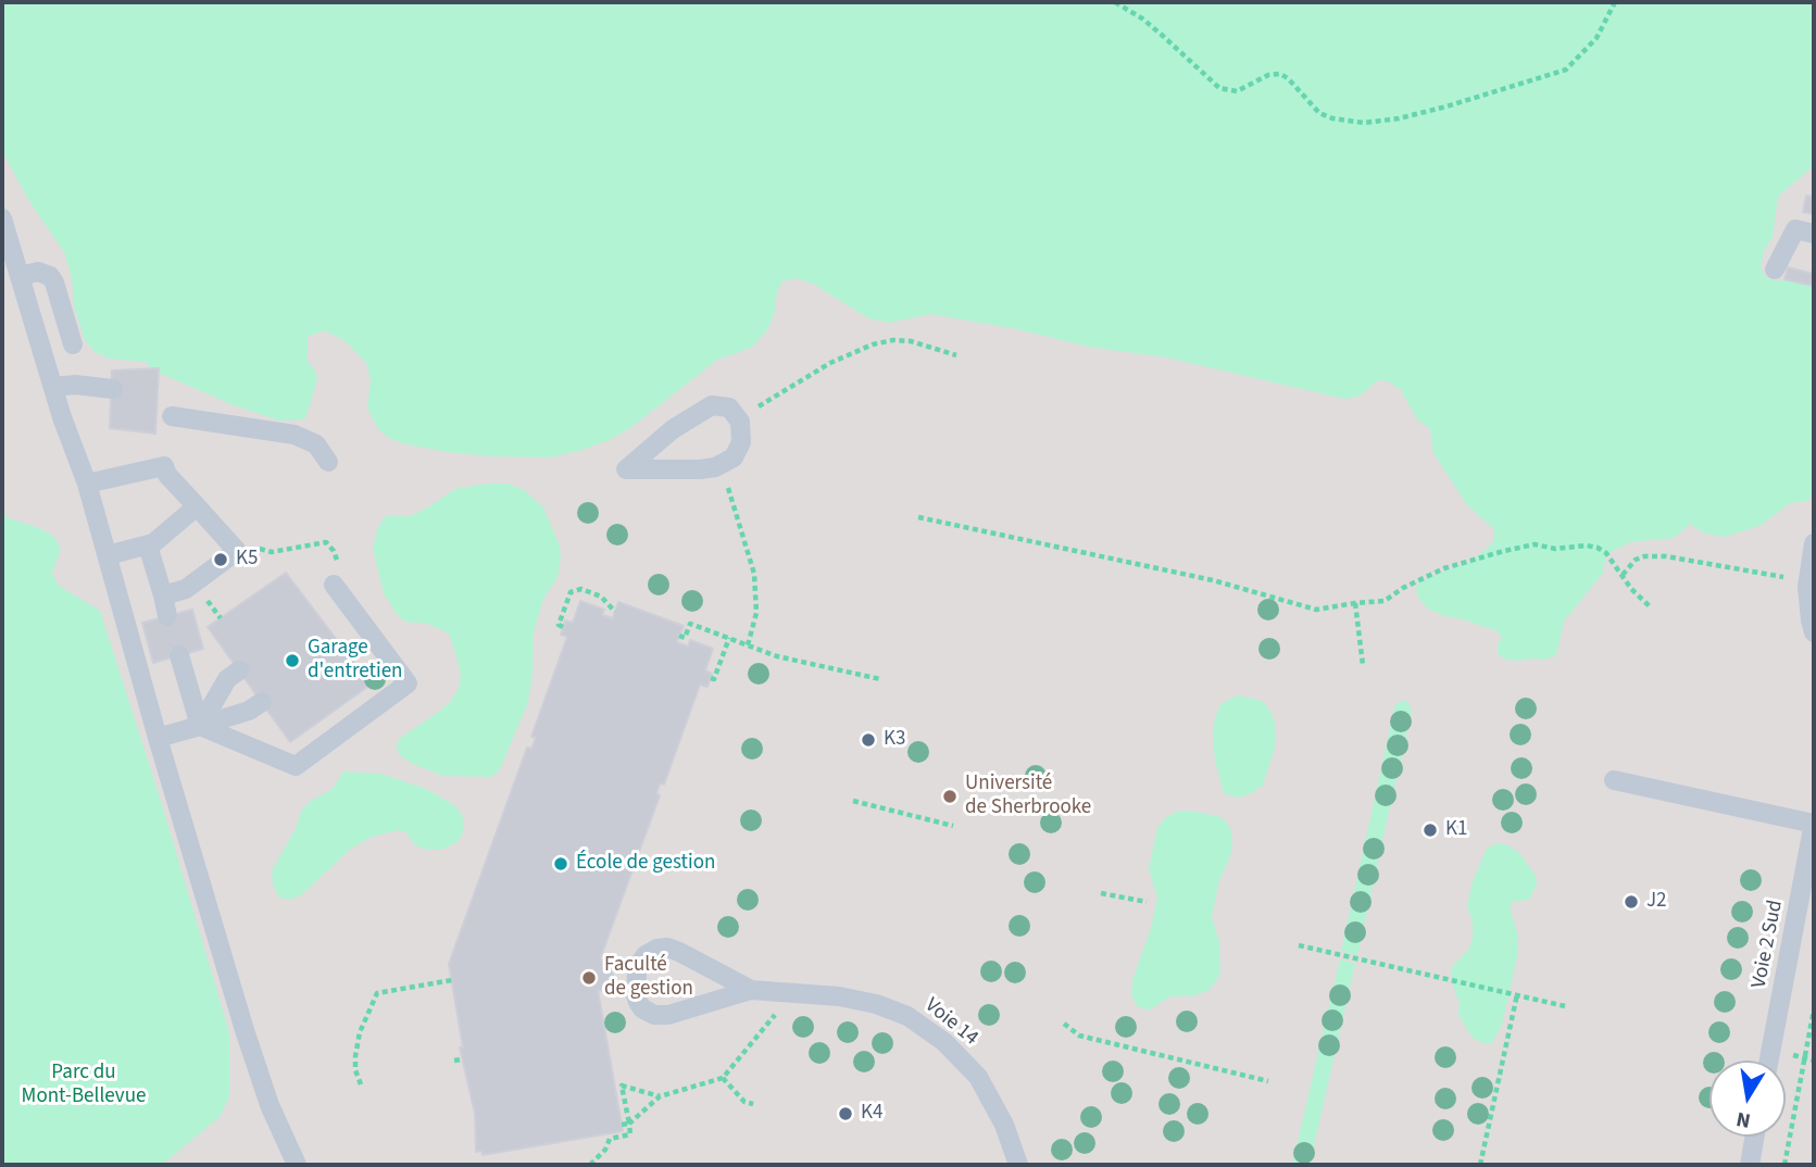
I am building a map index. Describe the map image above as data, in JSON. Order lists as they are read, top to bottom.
{
  "streets": {
    "lane": ["Voie 2 Sud", "Voie 14"]
  },
  "parks": ["Parc du Mont-Bellevue"],
  "places": [
    "K5",
    "Garage d'entretien",
    "K3",
    "Université de Sherbrooke",
    "K1",
    "École de gestion",
    "J2",
    "Faculté de gestion",
    "K4"
  ],
  "north": "bottom"
}
